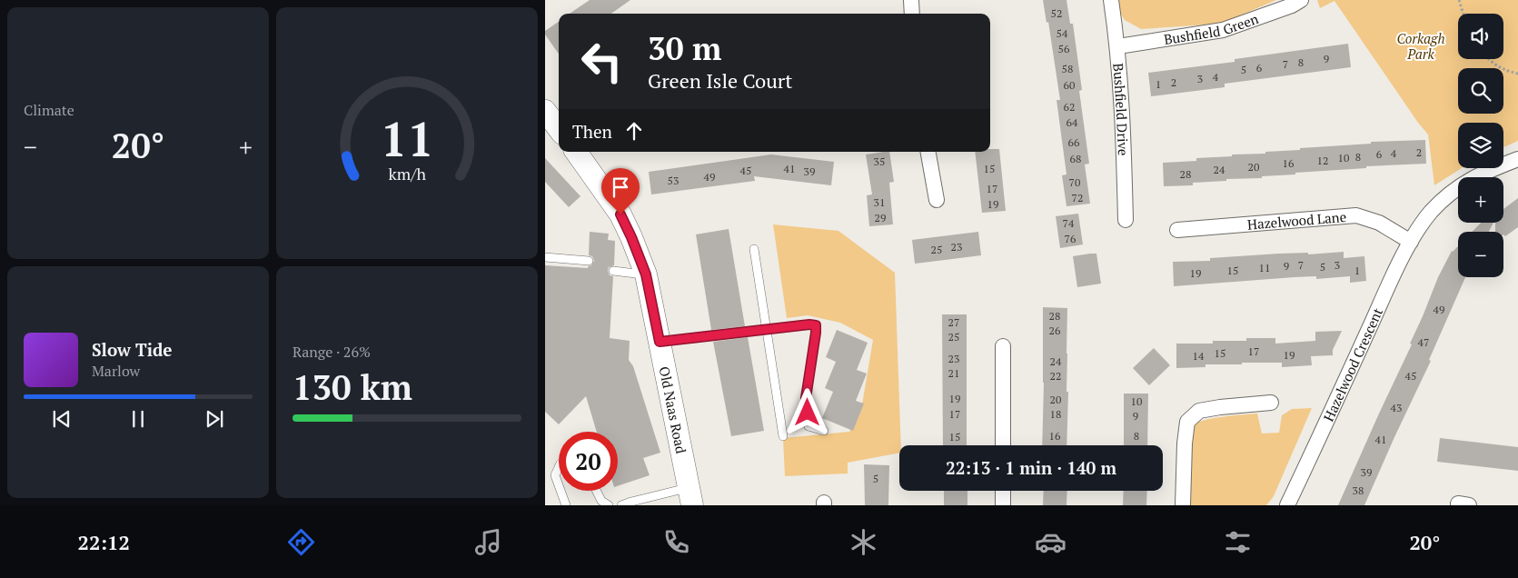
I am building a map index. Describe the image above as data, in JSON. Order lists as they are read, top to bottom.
{
  "streets": {
    "street": [
      "Bushfield Green",
      "Bushfield Drive",
      "Hazelwood Lane",
      "Hazelwood Crescent",
      "Old Naas Road"
    ]
  },
  "crossings": [
    ["Bushfield Green", "Bushfield Drive"],
    ["Hazelwood Lane", "Hazelwood Crescent"]
  ],
  "parks": ["Corkagh Park"],
  "house_numbers": [
    "52",
    "54",
    "56",
    "9",
    "8",
    "7",
    "6",
    "58",
    "5",
    "4",
    "3",
    "2",
    "1",
    "60",
    "62",
    "64",
    "66",
    "2",
    "4",
    "6",
    "8",
    "10",
    "68",
    "12",
    "35",
    "16",
    "20",
    "41",
    "15",
    "24",
    "45",
    "39",
    "28",
    "49",
    "53",
    "70",
    "17",
    "72",
    "31",
    "19",
    "29",
    "74",
    "76",
    "23",
    "25",
    "7",
    "3",
    "9",
    "5",
    "11",
    "15",
    "1",
    "19",
    "49",
    "28",
    "27",
    "26",
    "25",
    "47",
    "17",
    "15",
    "19",
    "14",
    "23",
    "24",
    "21",
    "22",
    "45",
    "19",
    "20",
    "10",
    "43",
    "17",
    "18",
    "9",
    "16",
    "8",
    "15",
    "41",
    "39",
    "5",
    "38"
  ],
  "page": {
    "tile": [
      "Climate",
      ["Range · 26%", "130 km"]
    ],
    "map_buttons": ["+", "−"],
    "turn": ["30 m", "Green Isle Court"],
    "then": "Then",
    "heat": ["−", "20°", "+"],
    "song": ["Slow Tide", "Marlow"],
    "limit": "20",
    "trip": "22:13 · 1 min · 140 m",
    "tabs": ["22:12", "20°"],
    "gauge": ["11", "km/h"]
  }
}
